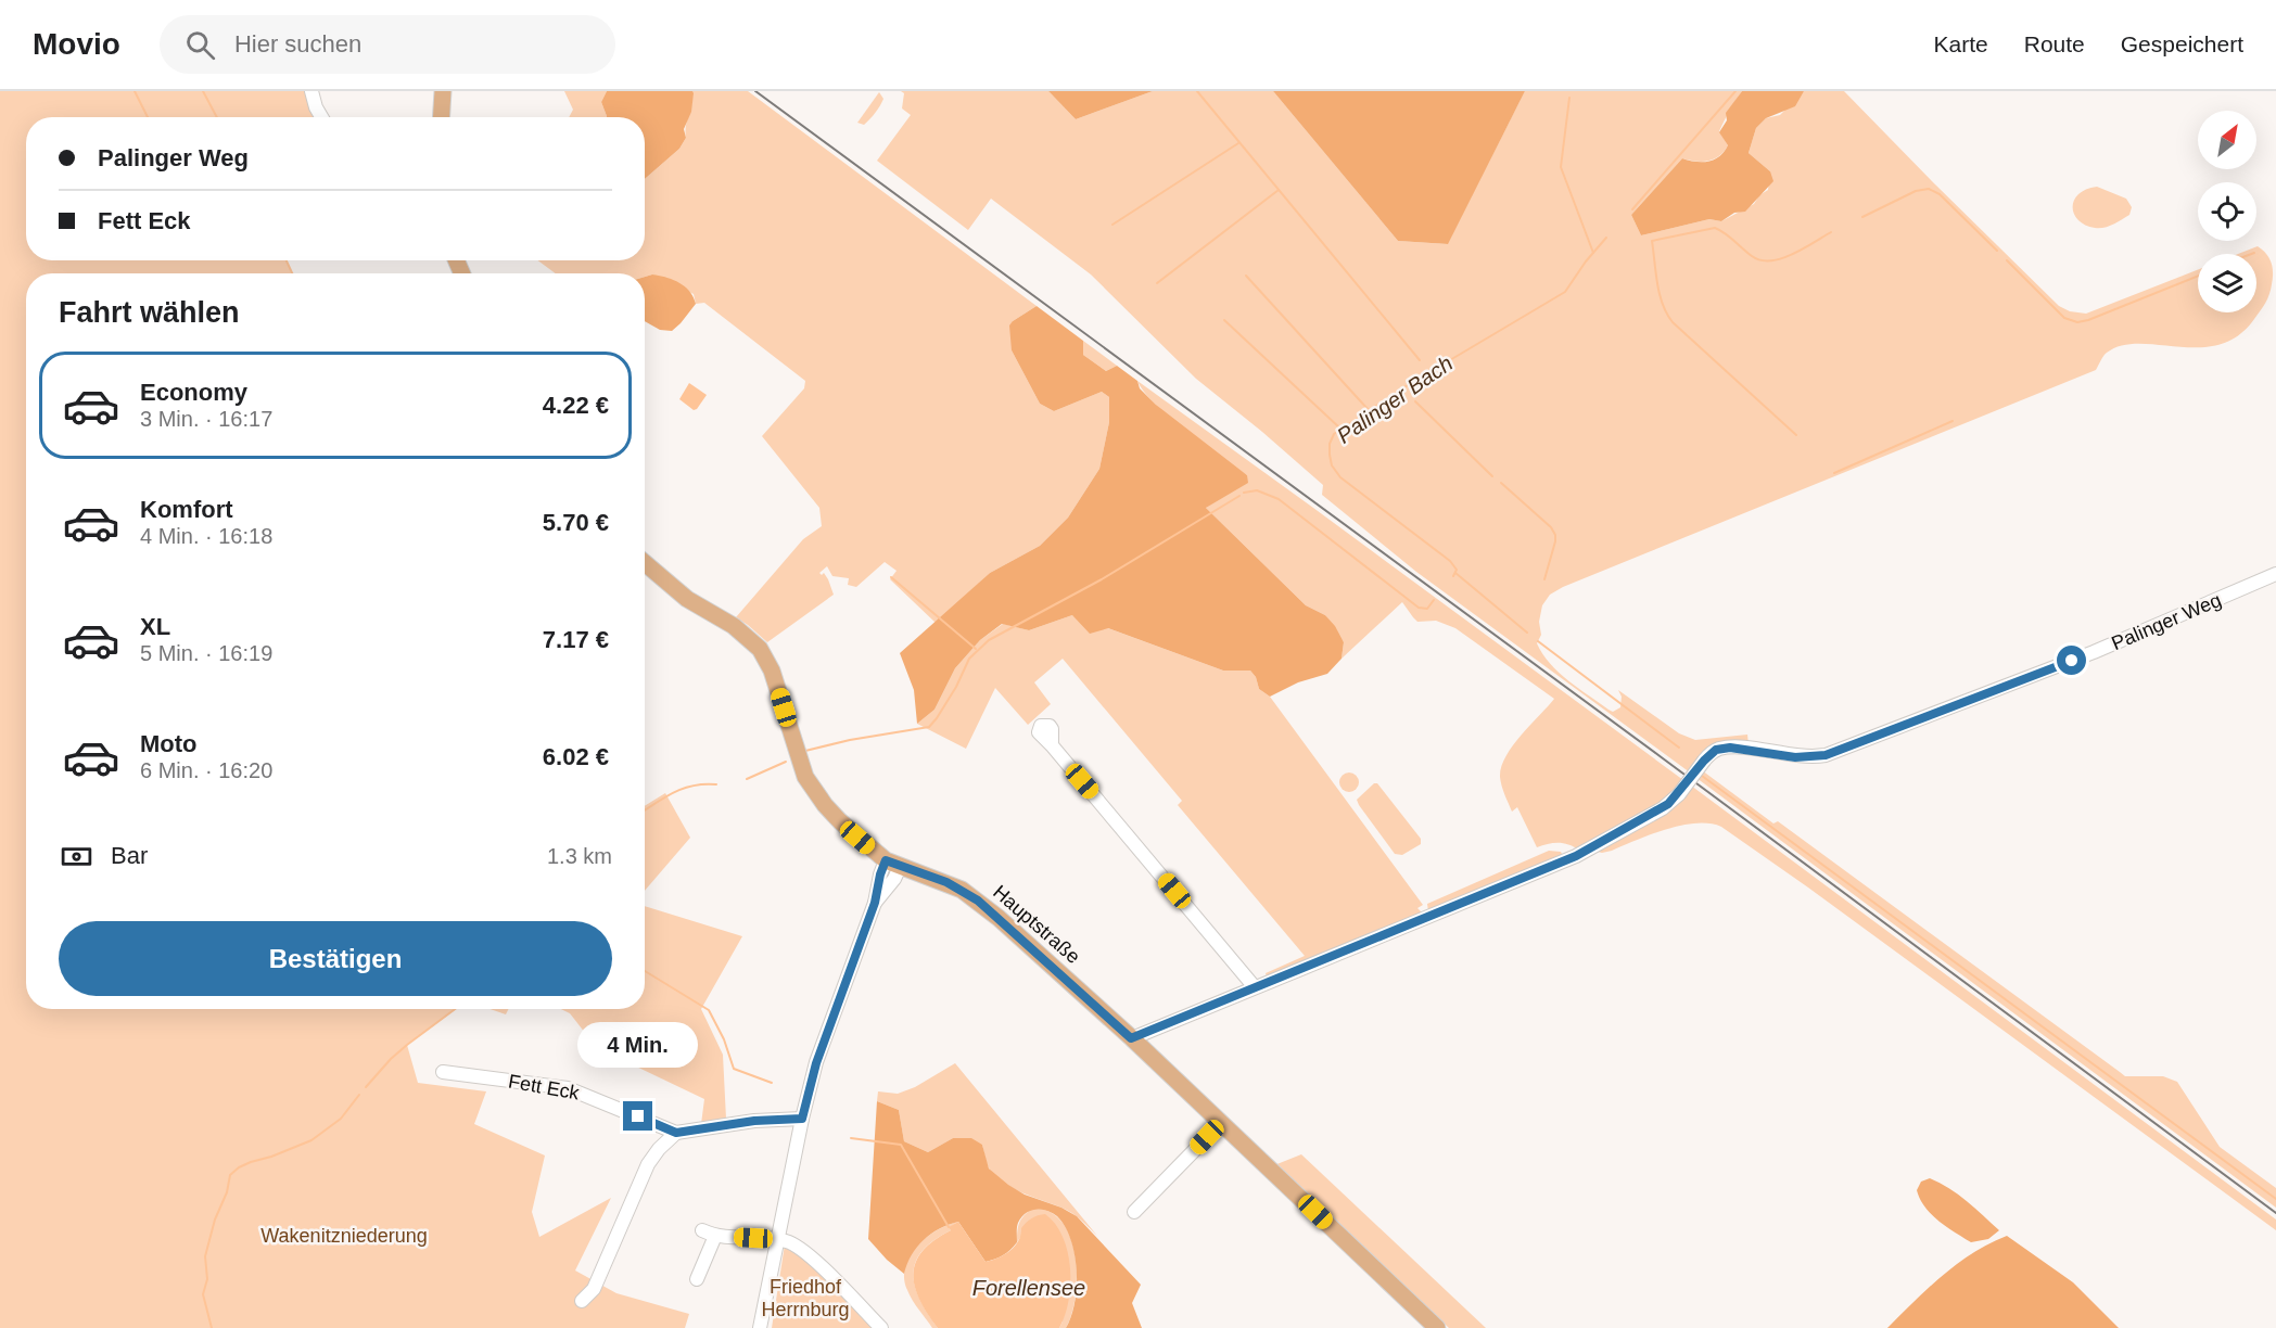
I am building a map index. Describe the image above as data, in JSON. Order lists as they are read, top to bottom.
{
  "streets": {
    "main road": ["Hauptstraße"],
    "street": ["Palinger Weg", "Fett Eck"]
  },
  "crossings": [
    ["Palinger Weg", "Hauptstraße"]
  ],
  "water": ["Palinger Bach", "Forellensee"],
  "parks": ["Wakenitzniederung", "Friedhof Herrnburg"],
  "north": "top right",
  "page": {
    "header": "Movio",
    "search": "Hier suchen",
    "nav": ["Karte", "Route", "Gespeichert"],
    "banner": ["Palinger Weg", "Fett Eck"],
    "heading": "Fahrt wählen",
    "list": [
      {
        "name": "Economy",
        "note": "3 Min. · 16:17",
        "value": "4.22 €"
      },
      {
        "name": "Komfort",
        "note": "4 Min. · 16:18",
        "value": "5.70 €"
      },
      {
        "name": "XL",
        "note": "5 Min. · 16:19",
        "value": "7.17 €"
      },
      {
        "name": "Moto",
        "note": "6 Min. · 16:20",
        "value": "6.02 €"
      }
    ],
    "pay": ["Bar", "1.3 km"],
    "buttons": "Bestätigen",
    "bubble": "4 Min."
  }
}
